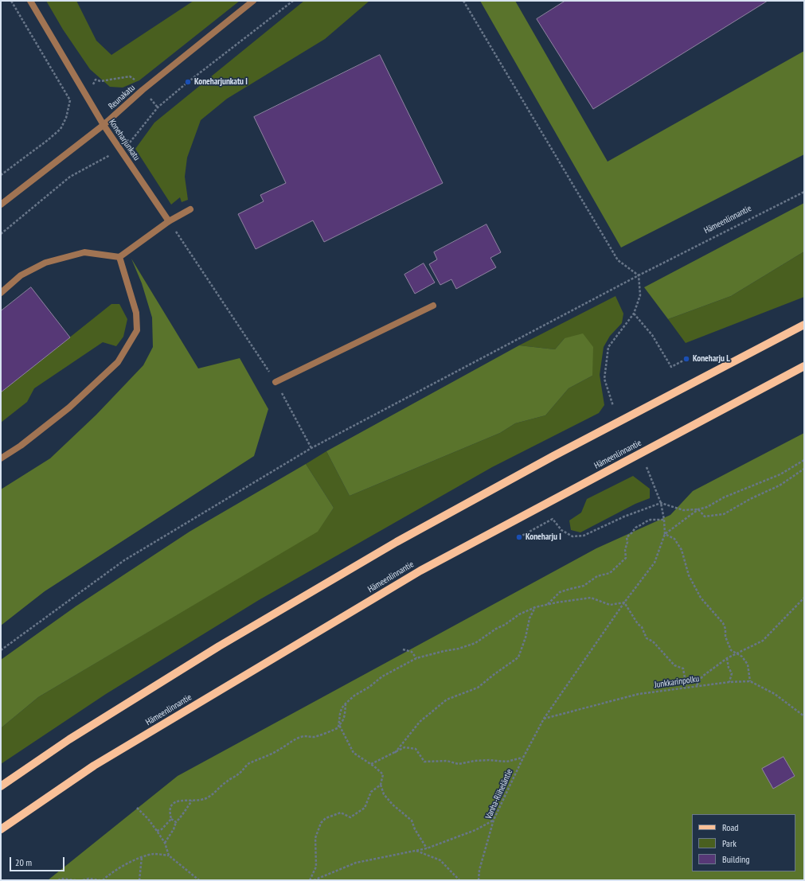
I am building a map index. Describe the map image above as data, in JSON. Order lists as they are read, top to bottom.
{
  "streets": {
    "main road": ["Hämeenlinnantie"],
    "street": ["Reunakatu", "Koneharjunkatu"],
    "path": ["Junkkarinpolku", "Vanha-Riiheläntie"]
  },
  "crossings": [
    ["Reunakatu", "Koneharjunkatu"],
    ["Junkkarinpolku", "Vanha-Riiheläntie"]
  ],
  "places": ["Koneharjunkatu I", "Koneharju L", "Koneharju I"],
  "legend": ["Road", "Park", "Building"],
  "scale_bar": "20 m"
}
